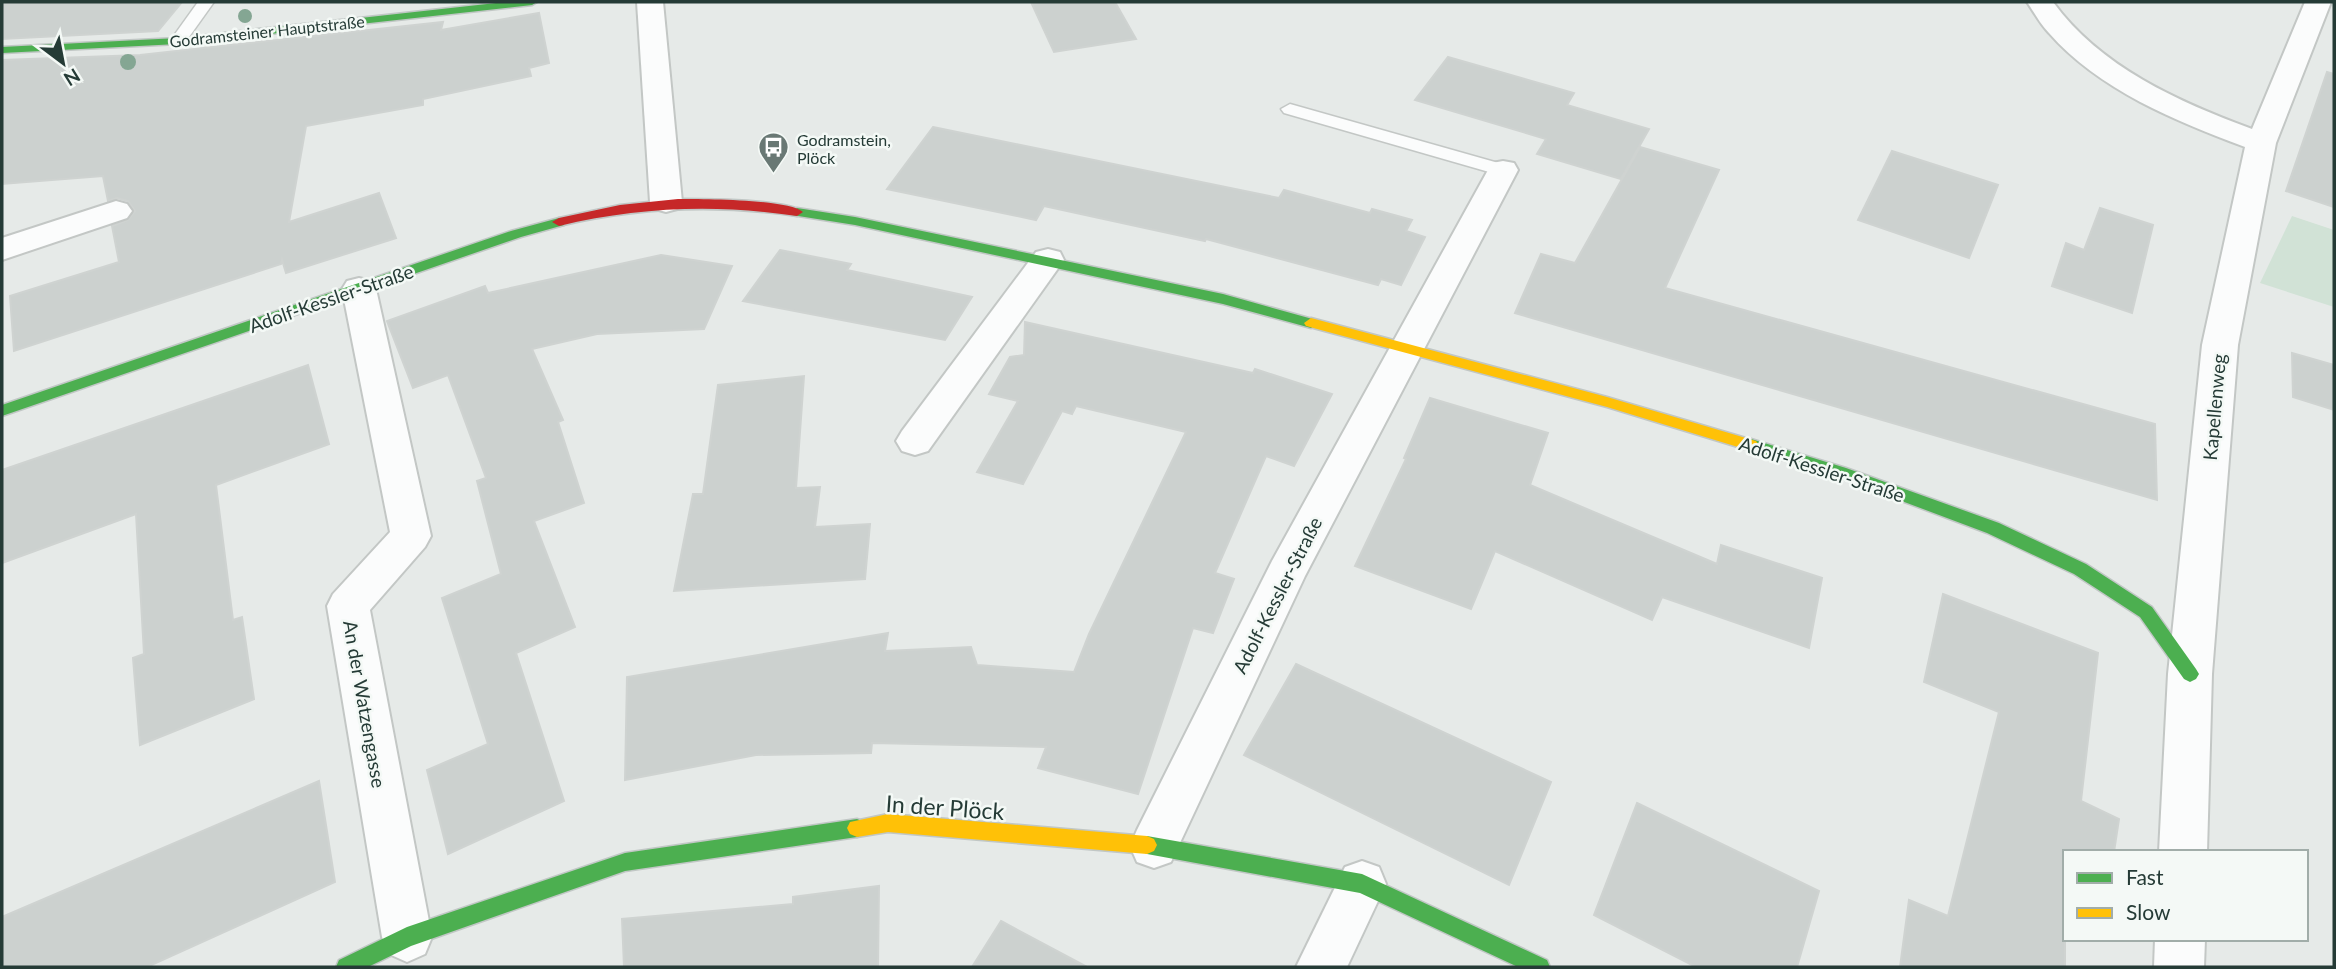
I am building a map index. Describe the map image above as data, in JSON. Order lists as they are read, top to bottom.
{
  "streets": {
    "street": [
      "Godramsteiner Hauptstraße",
      "Adolf-Kessler-Straße",
      "Kapellenweg",
      "An der Watzengasse",
      "In der Plöck"
    ]
  },
  "crossings": [
    ["Adolf-Kessler-Straße", "Kapellenweg"],
    ["Adolf-Kessler-Straße", "An der Watzengasse"],
    ["Adolf-Kessler-Straße", "In der Plöck"],
    ["An der Watzengasse", "In der Plöck"]
  ],
  "places": {
    "bus stop": ["Godramstein, Plöck"]
  },
  "legend": ["Fast", "Slow"],
  "north": "bottom right"
}
